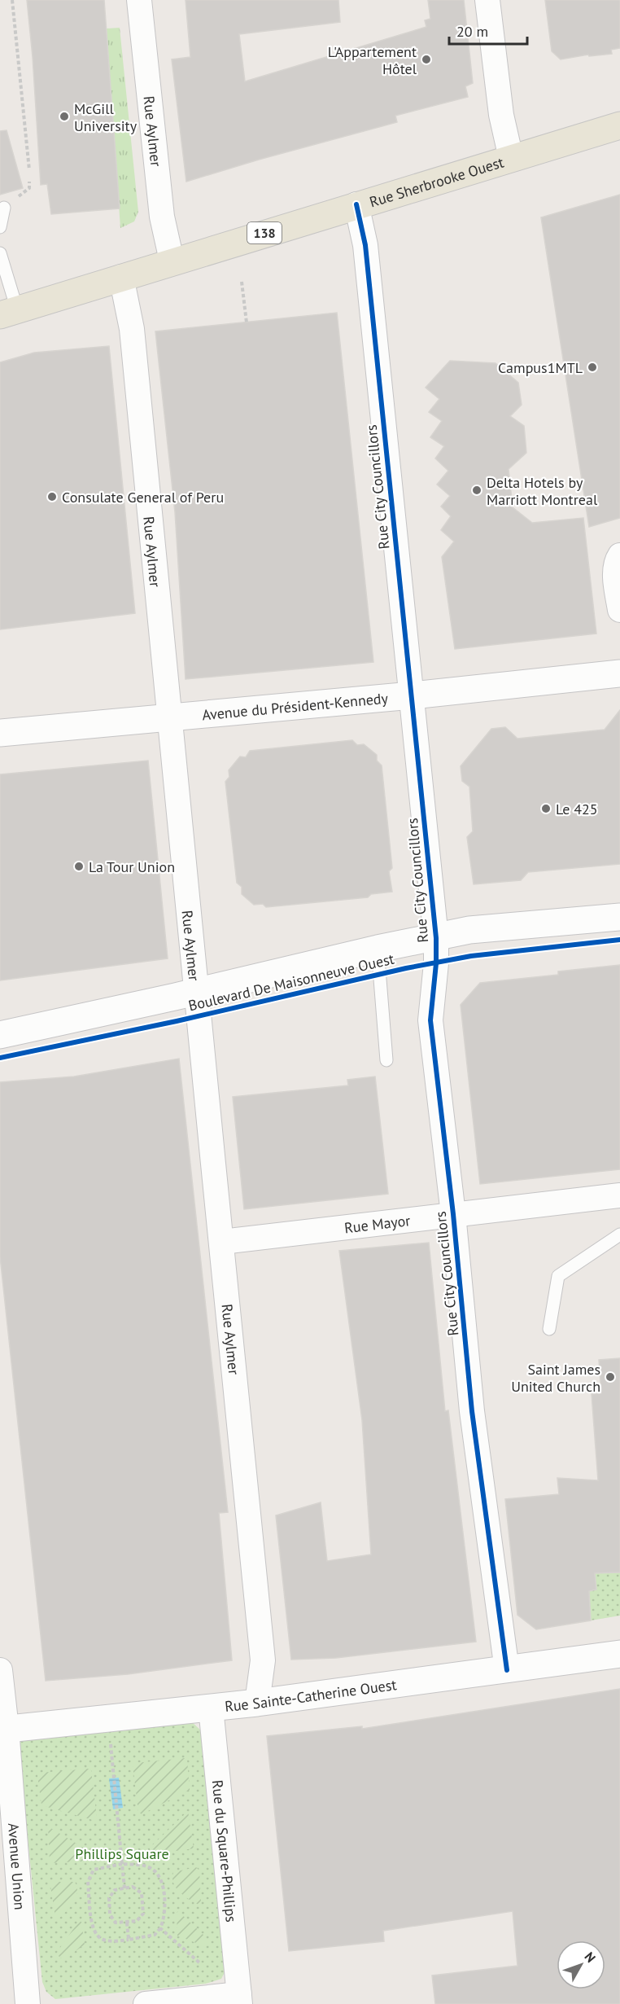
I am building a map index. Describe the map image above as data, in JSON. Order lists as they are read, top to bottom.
{
  "streets": {
    "main road": ["Rue Sherbrooke Ouest", "138"],
    "street": [
      "Rue Aylmer",
      "Rue City Councillors",
      "Avenue du Président-Kennedy",
      "Boulevard De Maisonneuve Ouest",
      "Rue Mayor",
      "Rue Sainte-Catherine Ouest",
      "Rue du Square-Phillips",
      "Avenue Union"
    ]
  },
  "crossings": [
    ["Rue Aylmer", "Rue Sherbrooke Ouest"],
    ["Rue Aylmer", "Avenue du Président-Kennedy"],
    ["Rue Aylmer", "Boulevard De Maisonneuve Ouest"],
    ["Rue Aylmer", "Rue Mayor"],
    ["Rue Aylmer", "Rue Sainte-Catherine Ouest"],
    ["Rue Sherbrooke Ouest", "Rue City Councillors"],
    ["Rue City Councillors", "Avenue du Président-Kennedy"],
    ["Rue City Councillors", "Boulevard De Maisonneuve Ouest"],
    ["Rue City Councillors", "Rue Mayor"],
    ["Rue City Councillors", "Rue Sainte-Catherine Ouest"],
    ["Rue Sainte-Catherine Ouest", "Rue du Square-Phillips"],
    ["Rue Sainte-Catherine Ouest", "Avenue Union"]
  ],
  "parks": ["Phillips Square"],
  "places": [
    "L'Appartement Hôtel",
    "McGill University",
    "Campus1MTL",
    "Delta Hotels by Marriott Montreal",
    "Consulate General of Peru",
    "Le 425",
    "La Tour Union",
    "Saint James United Church"
  ],
  "scale_bar": "20 m",
  "north": "top right"
}
